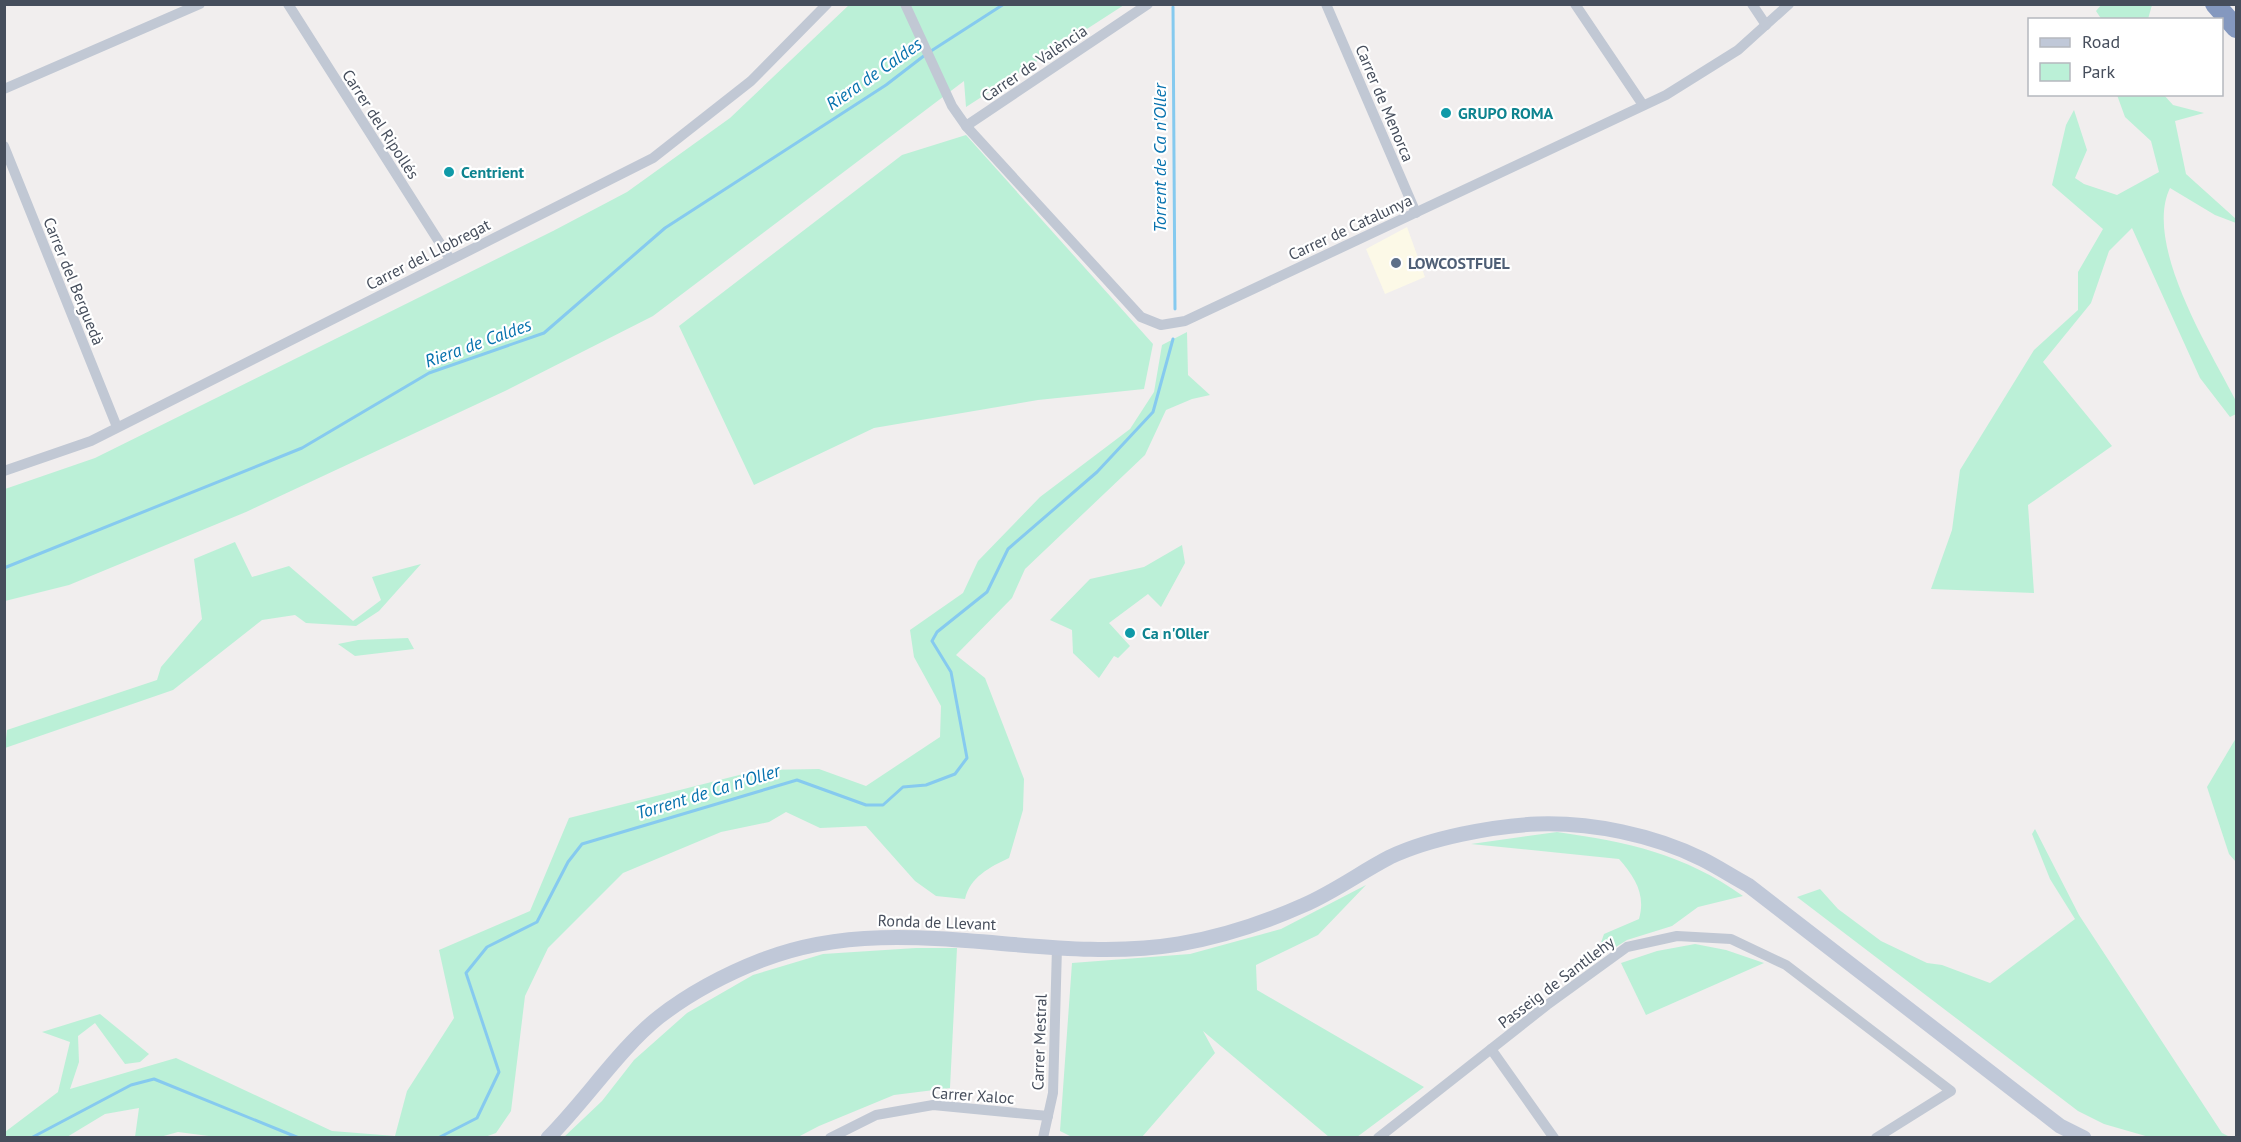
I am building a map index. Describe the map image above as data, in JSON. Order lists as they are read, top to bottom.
{
  "streets": {
    "main road": ["Ronda de Llevant"],
    "street": [
      "Carrer de València",
      "Carrer de Menorca",
      "Carrer del Ripollés",
      "Carrer de Catalunya",
      "Carrer del Llobregat",
      "Carrer del Berguedà",
      "Passeig de Santllehy",
      "Carrer Mestral",
      "Carrer Xaloc"
    ]
  },
  "crossings": [
    ["Carrer de València", "Carrer de Catalunya"],
    ["Carrer de Menorca", "Carrer de Catalunya"],
    ["Carrer del Ripollés", "Carrer del Llobregat"],
    ["Carrer del Llobregat", "Carrer del Berguedà"],
    ["Ronda de Llevant", "Carrer Mestral"],
    ["Carrer Mestral", "Carrer Xaloc"]
  ],
  "water": ["Riera de Caldes", "Torrent de Ca n'Oller"],
  "places": [
    "GRUPO ROMA",
    "Centrient",
    "LOWCOSTFUEL",
    "Ca n'Oller"
  ],
  "legend": ["Road", "Park"]
}
